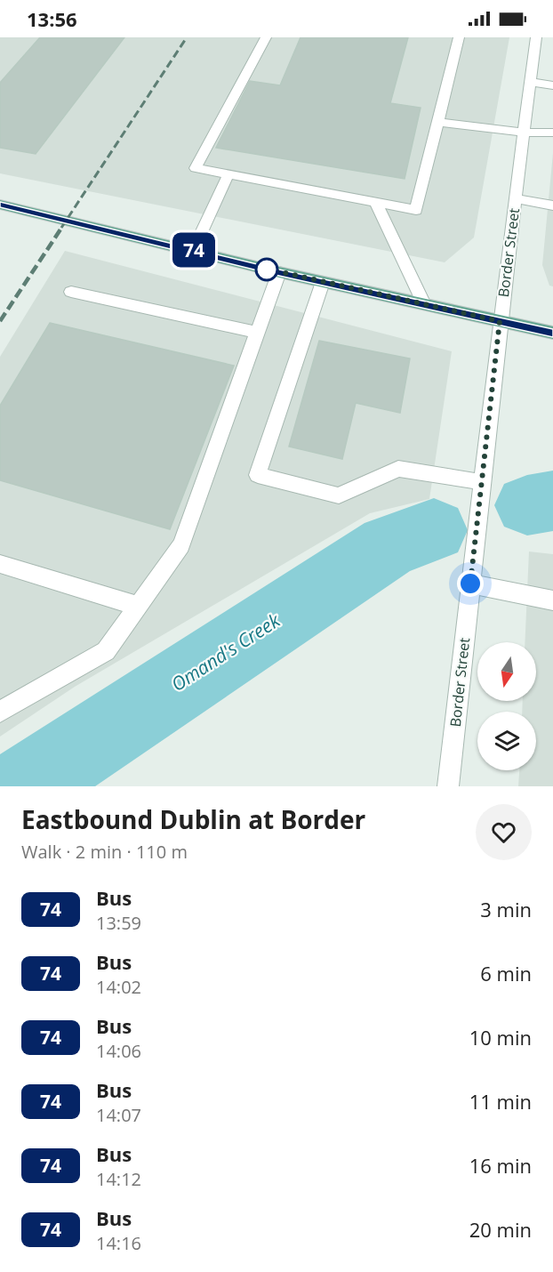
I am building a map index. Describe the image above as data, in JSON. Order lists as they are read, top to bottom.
{
  "streets": {
    "street": ["Border Street"]
  },
  "water": ["Omand's Creek"],
  "lines": ["bus line 74"],
  "north": "bottom",
  "page": {
    "status": "13:56",
    "on_map": "74",
    "heading": ["Eastbound Dublin at Border", "Walk · 2 min · 110 m"],
    "list": [
      {
        "mark": "74",
        "name": "Bus",
        "note": "13:59",
        "value": "3 min"
      },
      {
        "mark": "74",
        "name": "Bus",
        "note": "14:02",
        "value": "6 min"
      },
      {
        "mark": "74",
        "name": "Bus",
        "note": "14:06",
        "value": "10 min"
      },
      {
        "mark": "74",
        "name": "Bus",
        "note": "14:07",
        "value": "11 min"
      },
      {
        "mark": "74",
        "name": "Bus",
        "note": "14:12",
        "value": "16 min"
      },
      {
        "mark": "74",
        "name": "Bus",
        "note": "14:16",
        "value": "20 min"
      }
    ]
  }
}
